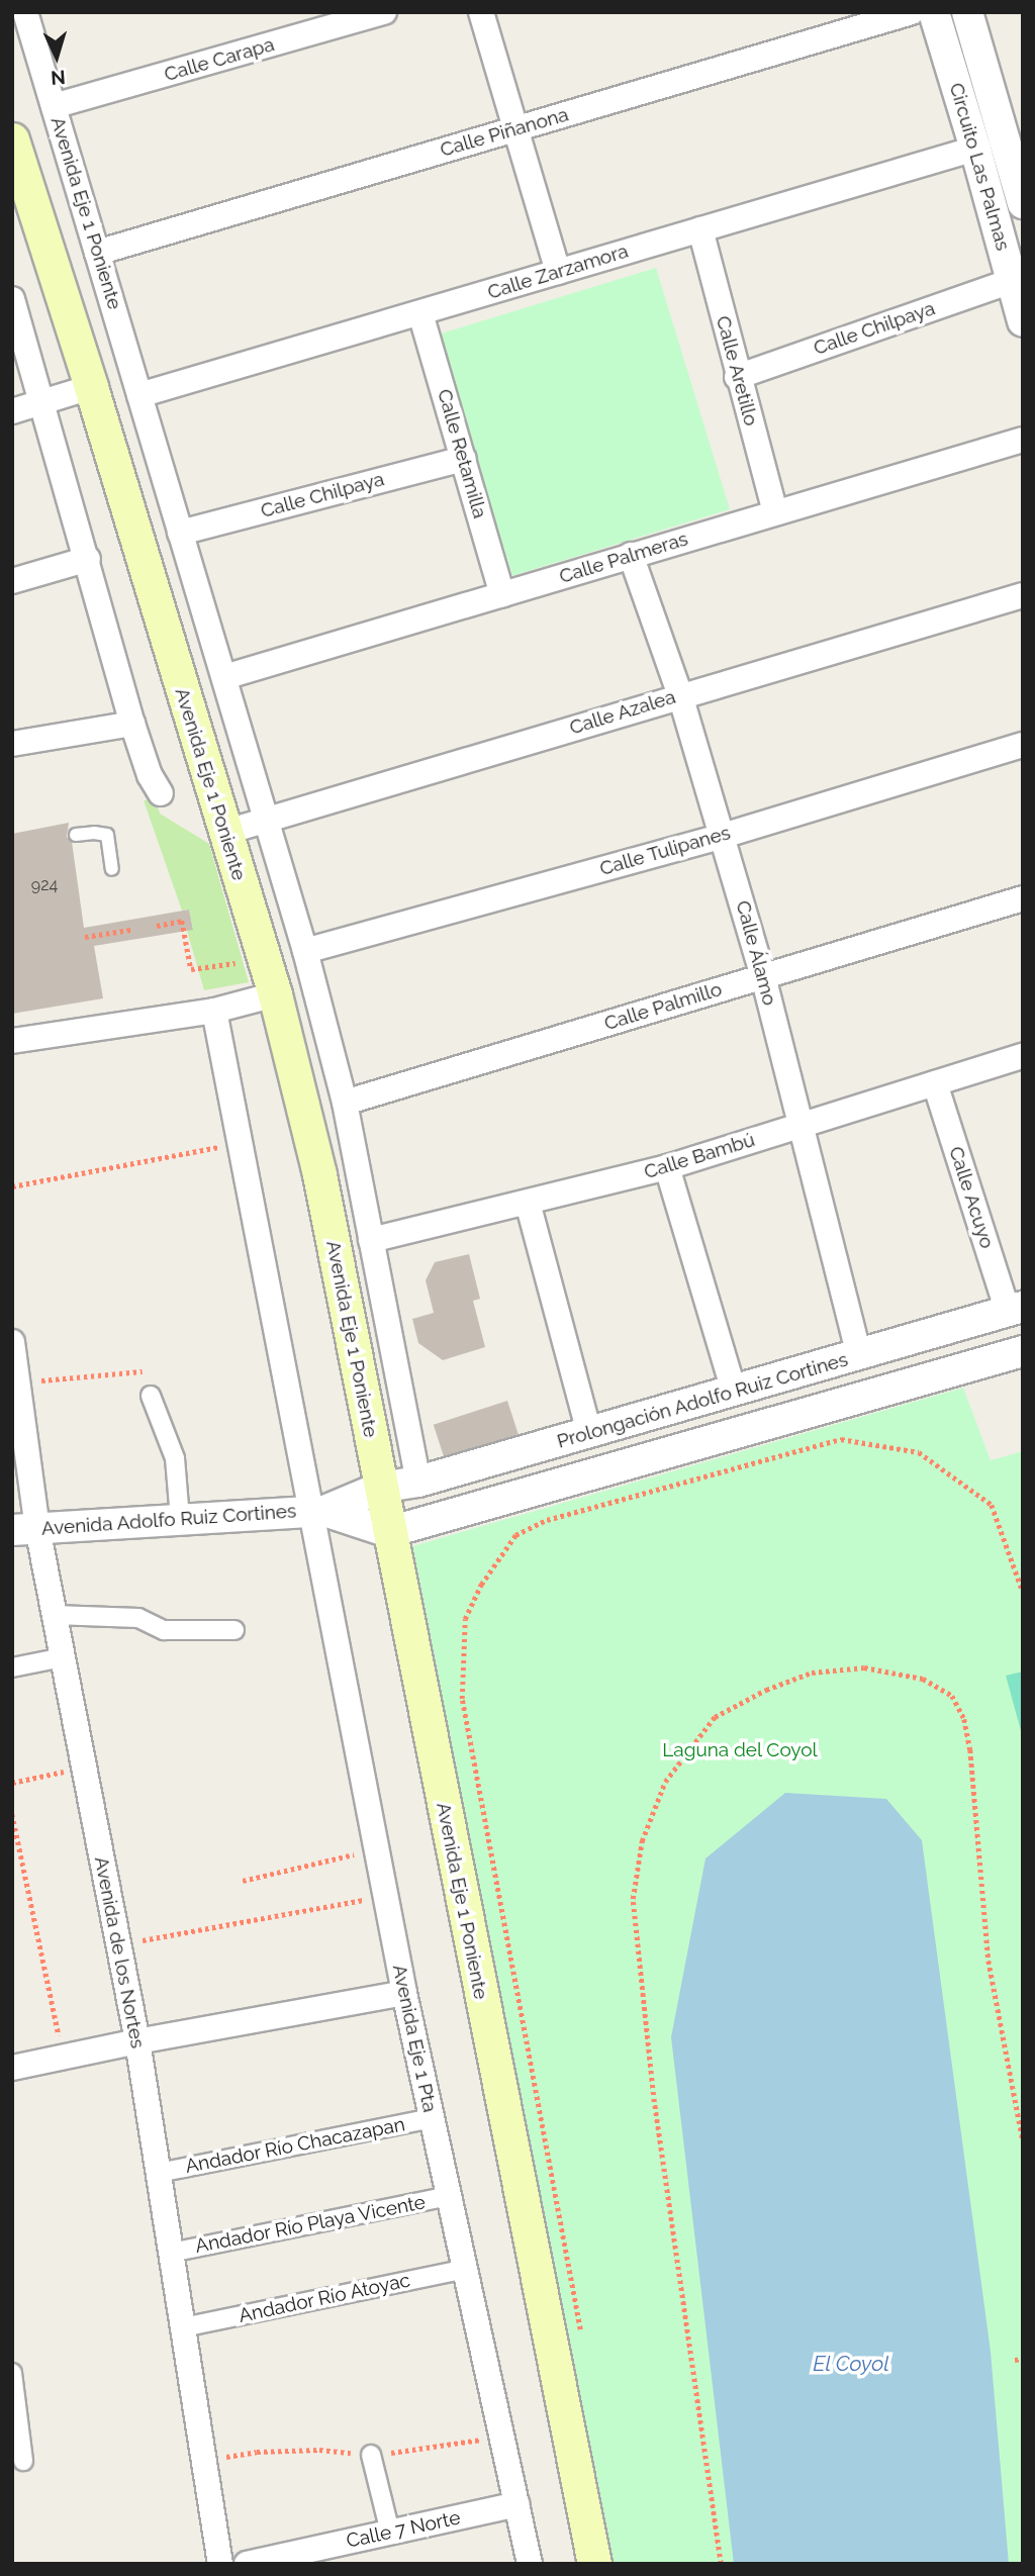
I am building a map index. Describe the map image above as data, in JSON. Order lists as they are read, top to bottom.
{
  "streets": {
    "main road": ["Avenida Eje 1 Poniente"],
    "street": [
      "Calle Carapa",
      "Calle Piñanona",
      "Circuito Las Palmas",
      "Calle Zarzamora",
      "Calle Chilpaya",
      "Calle Aretillo",
      "Calle Retamilla",
      "Calle Palmeras",
      "Calle Azalea",
      "Calle Tulipanes",
      "Calle Álamo",
      "Calle Palmillo",
      "Calle Bambú",
      "Calle Acuyo",
      "Prolongación Adolfo Ruiz Cortines",
      "Avenida Adolfo Ruiz Cortines",
      "Avenida de los Nortes",
      "Avenida Eje 1 Pta",
      "Andador Río Chacazapan",
      "Andador Río Playa Vicente",
      "Andador Río Atoyac",
      "Calle 7 Norte"
    ]
  },
  "crossings": [
    ["Calle Carapa", "Avenida Eje 1 Poniente"],
    ["Calle Piñanona", "Avenida Eje 1 Poniente"],
    ["Circuito Las Palmas", "Calle Zarzamora"],
    ["Circuito Las Palmas", "Calle Chilpaya"],
    ["Avenida Eje 1 Poniente", "Calle Zarzamora"],
    ["Avenida Eje 1 Poniente", "Calle Chilpaya"],
    ["Avenida Eje 1 Poniente", "Calle Palmeras"],
    ["Avenida Eje 1 Poniente", "Calle Azalea"],
    ["Avenida Eje 1 Poniente", "Calle Tulipanes"],
    ["Avenida Eje 1 Poniente", "Calle Palmillo"],
    ["Avenida Eje 1 Poniente", "Calle Bambú"],
    ["Avenida Eje 1 Poniente", "Prolongación Adolfo Ruiz Cortines"],
    ["Avenida Eje 1 Poniente", "Avenida Adolfo Ruiz Cortines"],
    ["Calle Zarzamora", "Calle Aretillo"],
    ["Calle Zarzamora", "Calle Retamilla"],
    ["Calle Chilpaya", "Calle Aretillo"],
    ["Calle Chilpaya", "Calle Retamilla"],
    ["Calle Aretillo", "Calle Palmeras"],
    ["Calle Retamilla", "Calle Palmeras"],
    ["Calle Palmeras", "Calle Álamo"],
    ["Calle Azalea", "Calle Álamo"],
    ["Calle Tulipanes", "Calle Álamo"],
    ["Calle Álamo", "Calle Palmillo"],
    ["Calle Álamo", "Calle Bambú"],
    ["Calle Álamo", "Prolongación Adolfo Ruiz Cortines"],
    ["Calle Bambú", "Calle Acuyo"],
    ["Calle Acuyo", "Prolongación Adolfo Ruiz Cortines"],
    ["Prolongación Adolfo Ruiz Cortines", "Avenida Adolfo Ruiz Cortines"],
    ["Avenida Adolfo Ruiz Cortines", "Avenida de los Nortes"],
    ["Avenida Adolfo Ruiz Cortines", "Avenida Eje 1 Pta"],
    ["Avenida de los Nortes", "Andador Río Chacazapan"],
    ["Avenida de los Nortes", "Andador Río Playa Vicente"],
    ["Avenida de los Nortes", "Andador Río Atoyac"],
    ["Avenida Eje 1 Pta", "Andador Río Chacazapan"],
    ["Avenida Eje 1 Pta", "Andador Río Playa Vicente"],
    ["Avenida Eje 1 Pta", "Andador Río Atoyac"],
    ["Avenida Eje 1 Pta", "Calle 7 Norte"]
  ],
  "water": ["El Coyol"],
  "parks": ["Laguna del Coyol"],
  "house_numbers": ["924"],
  "north": "bottom"
}
